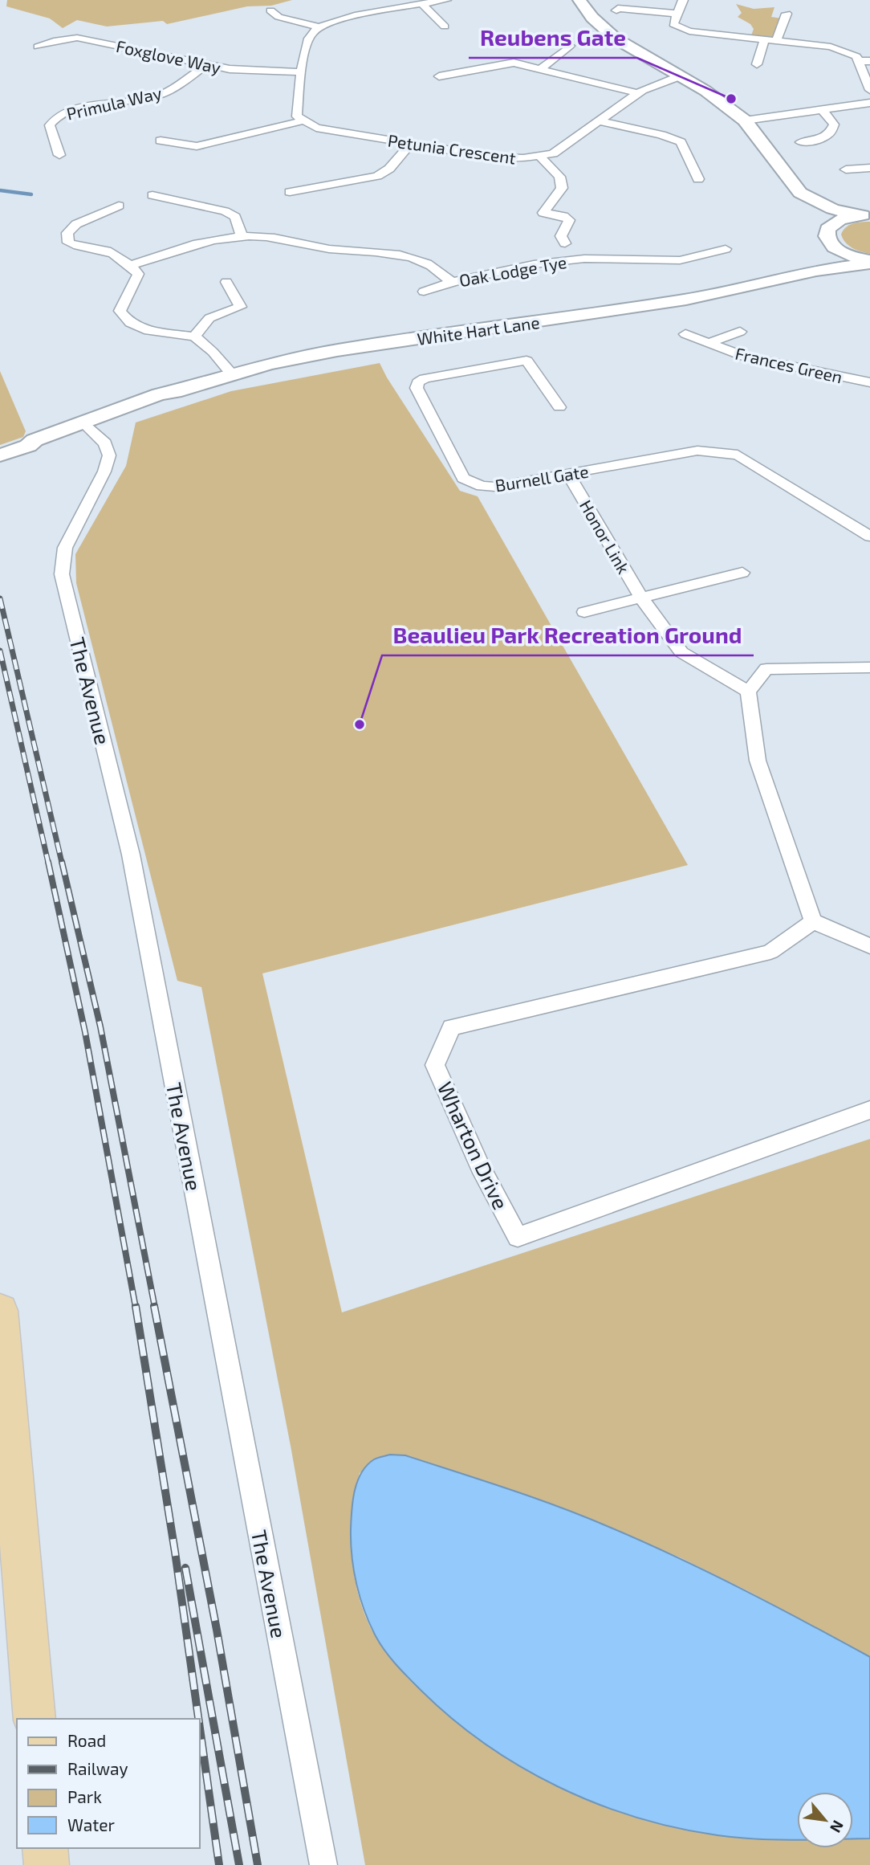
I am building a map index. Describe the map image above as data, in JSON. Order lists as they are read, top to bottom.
{
  "streets": {
    "street": [
      "Foxglove Way",
      "Primula Way",
      "Petunia Crescent",
      "Oak Lodge Tye",
      "White Hart Lane",
      "Frances Green",
      "Burnell Gate",
      "Honor Link",
      "The Avenue",
      "Wharton Drive"
    ]
  },
  "crossings": [
    ["Foxglove Way", "Primula Way"],
    ["White Hart Lane", "The Avenue"],
    ["Burnell Gate", "Honor Link"]
  ],
  "places": ["Reubens Gate", "Beaulieu Park Recreation Ground"],
  "legend": [
    "Road",
    "Railway",
    "Park",
    "Water"
  ],
  "north": "bottom right"
}
